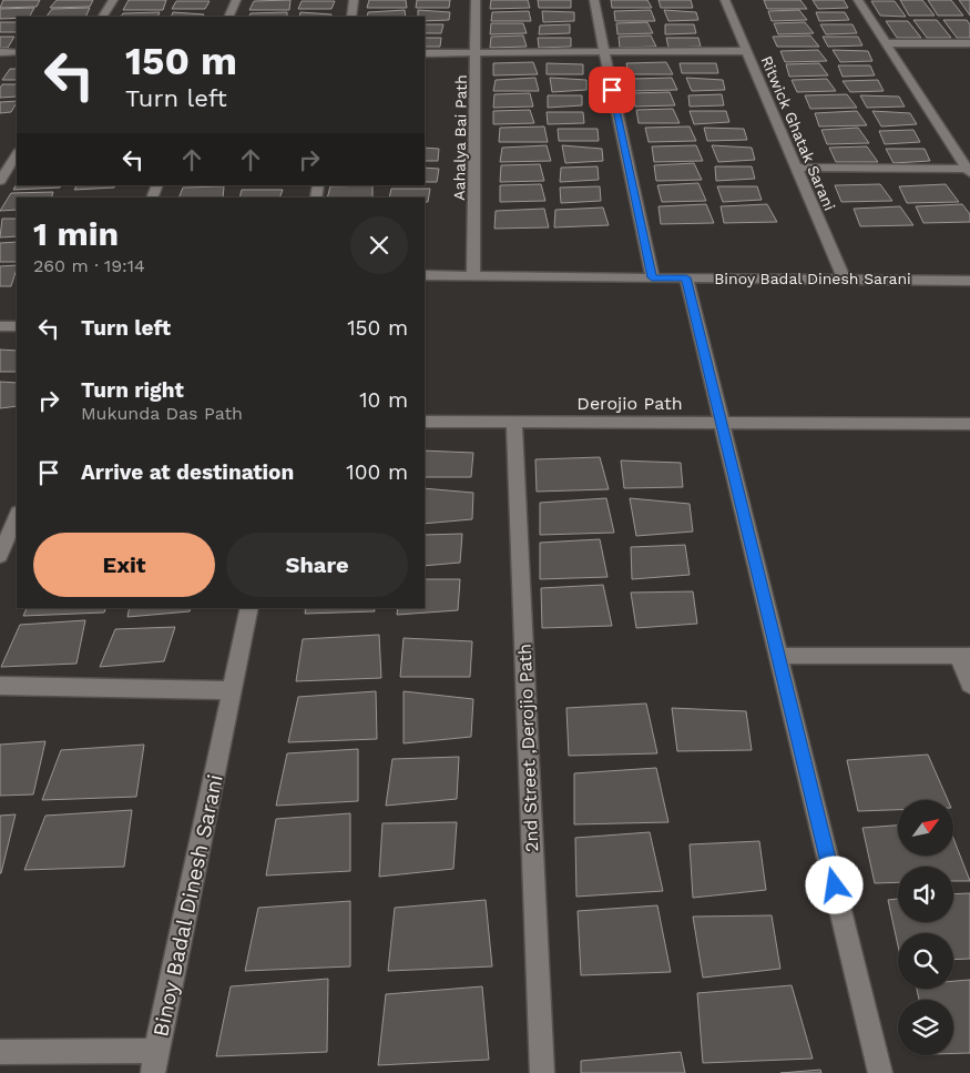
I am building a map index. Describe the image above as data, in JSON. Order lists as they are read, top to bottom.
{
  "streets": {
    "street": [
      "Ritwick Ghatak Sarani",
      "Aahalya Bai Path",
      "Binoy Badal Dinesh Sarani",
      "Derojio Path",
      "2nd Street ,Derojio Path"
    ]
  },
  "crossings": [
    ["Ritwick Ghatak Sarani", "Binoy Badal Dinesh Sarani"],
    ["Aahalya Bai Path", "Binoy Badal Dinesh Sarani"],
    ["Derojio Path", "2nd Street ,Derojio Path"]
  ],
  "north": "top right",
  "page": {
    "turn": ["150 m", "Turn left"],
    "heading": ["1 min", "260 m · 19:14"],
    "list": [
      {
        "name": "Turn left",
        "value": "150 m"
      },
      {
        "name": "Turn right",
        "note": "Mukunda Das Path",
        "value": "10 m"
      },
      {
        "name": "Arrive at destination",
        "value": "100 m"
      }
    ],
    "buttons": ["Exit", "Share"]
  }
}
